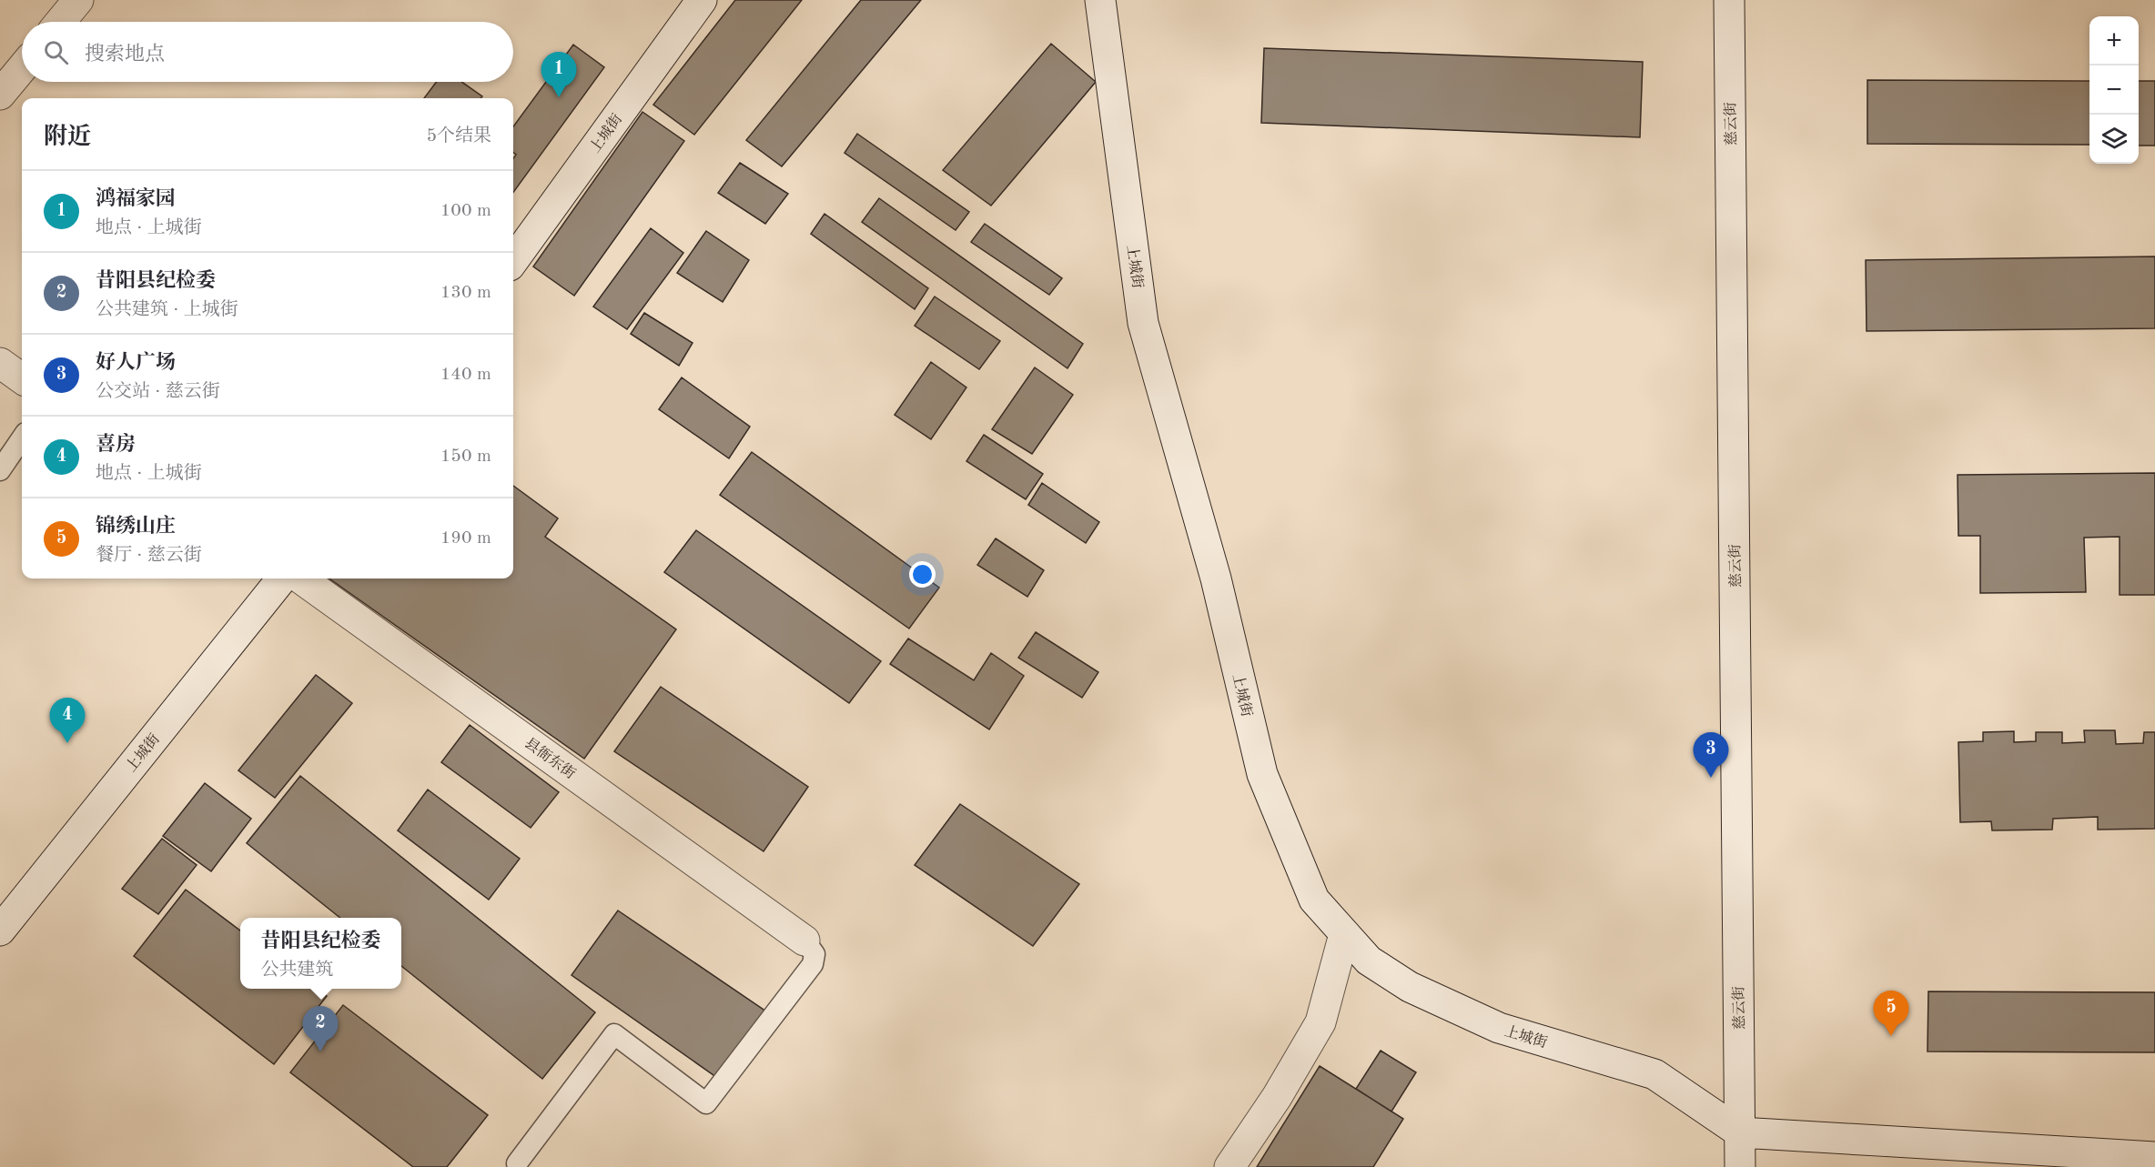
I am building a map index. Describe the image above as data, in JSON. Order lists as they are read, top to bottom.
{
  "streets": {
    "main road": ["慈云街", "上城街", "县衙东街"]
  },
  "crossings": [
    ["慈云街", "上城街"]
  ],
  "page": {
    "map_buttons": ["+", "−"],
    "search": "搜索地点",
    "pins": [
      "1",
      "4",
      "3",
      "5",
      "2"
    ],
    "heading": ["附近", "5个结果"],
    "list": [
      {
        "mark": "1",
        "name": "鸿福家园",
        "note": "地点 · 上城街",
        "value": "100 m"
      },
      {
        "mark": "2",
        "name": "昔阳县纪检委",
        "note": "公共建筑 · 上城街",
        "value": "130 m"
      },
      {
        "mark": "3",
        "name": "好人广场",
        "note": "公交站 · 慈云街",
        "value": "140 m"
      },
      {
        "mark": "4",
        "name": "喜房",
        "note": "地点 · 上城街",
        "value": "150 m"
      },
      {
        "mark": "5",
        "name": "锦绣山庄",
        "note": "餐厅 · 慈云街",
        "value": "190 m"
      }
    ],
    "popup": ["昔阳县纪检委", "公共建筑"]
  }
}
